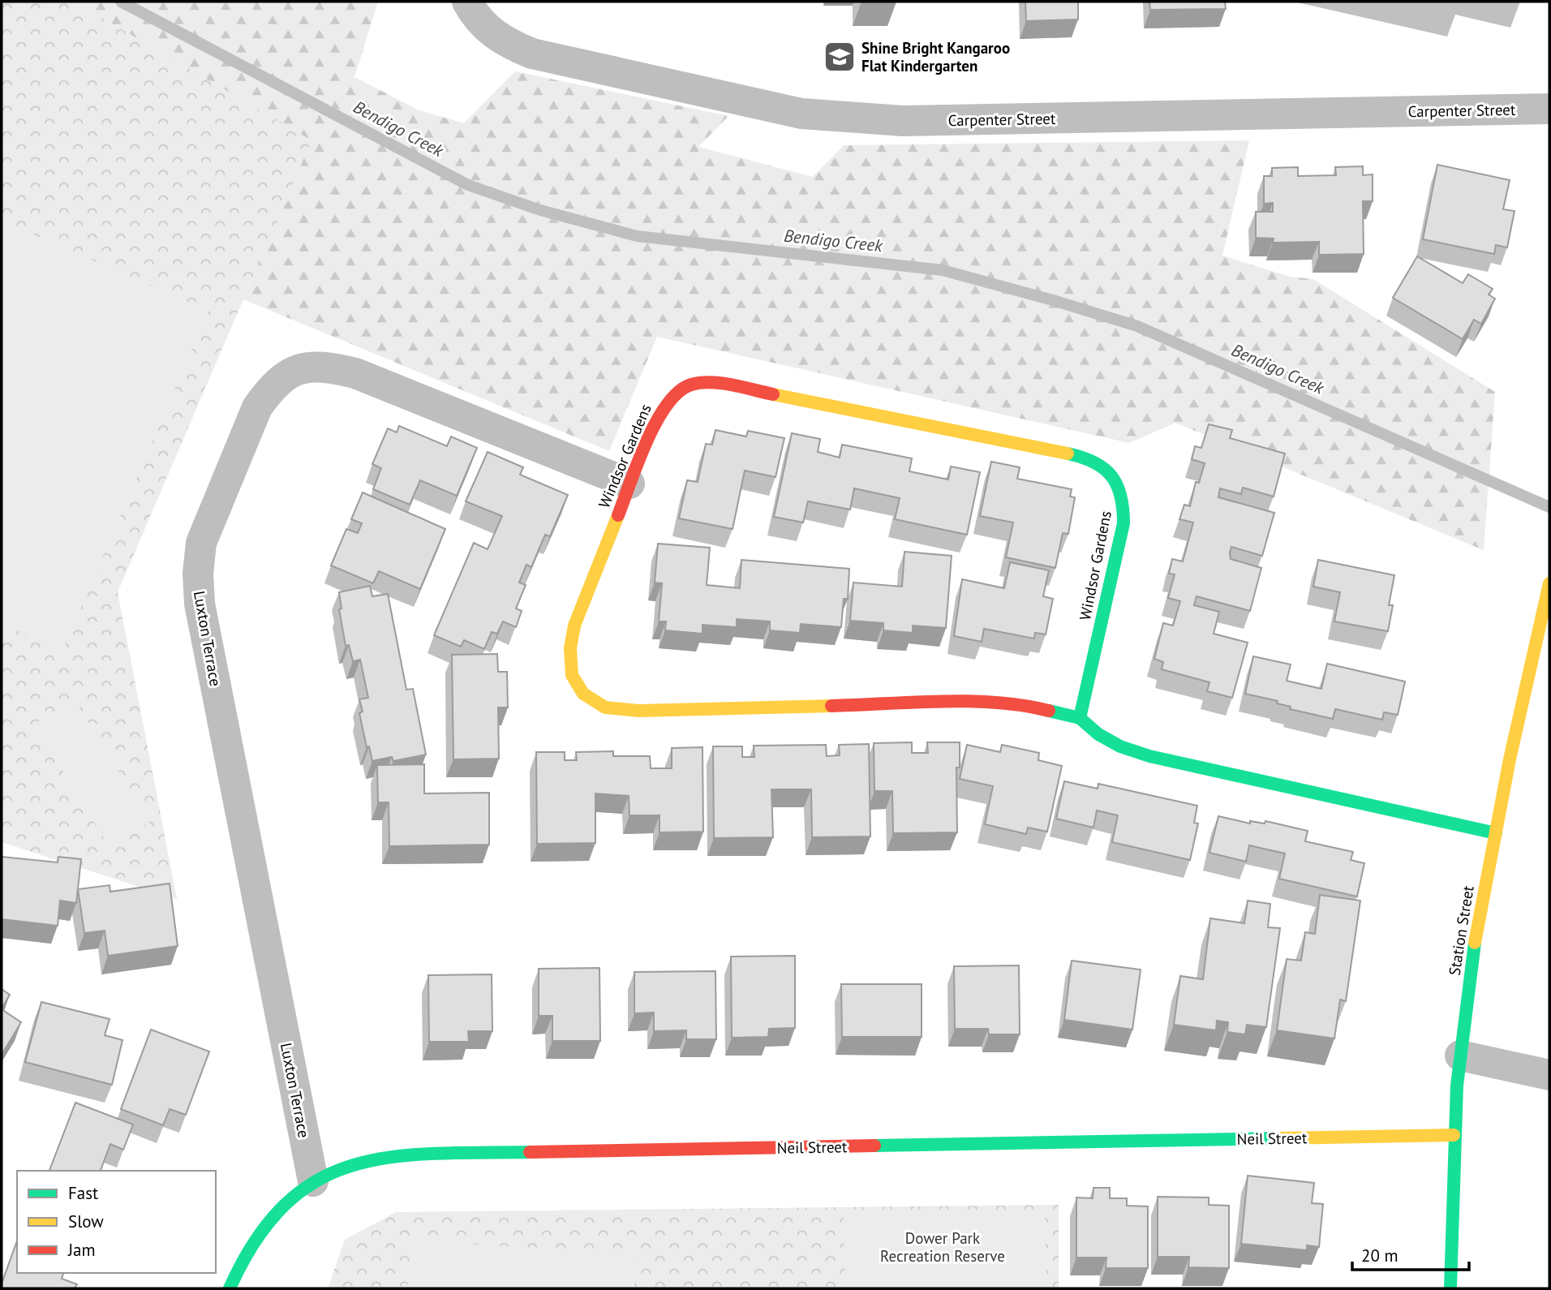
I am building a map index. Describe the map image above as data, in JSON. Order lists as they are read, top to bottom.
{
  "streets": {
    "street": [
      "Carpenter Street",
      "Windsor Gardens",
      "Luxton Terrace",
      "Station Street",
      "Neil Street"
    ]
  },
  "crossings": [
    ["Windsor Gardens", "Luxton Terrace"],
    ["Windsor Gardens", "Station Street"],
    ["Luxton Terrace", "Neil Street"],
    ["Station Street", "Neil Street"]
  ],
  "water": ["Bendigo Creek"],
  "parks": ["Dower Park Recreation Reserve"],
  "places": {
    "school or university": ["Shine Bright Kangaroo Flat Kindergarten"]
  },
  "legend": ["Fast", "Slow", "Jam"],
  "scale_bar": "20 m"
}
